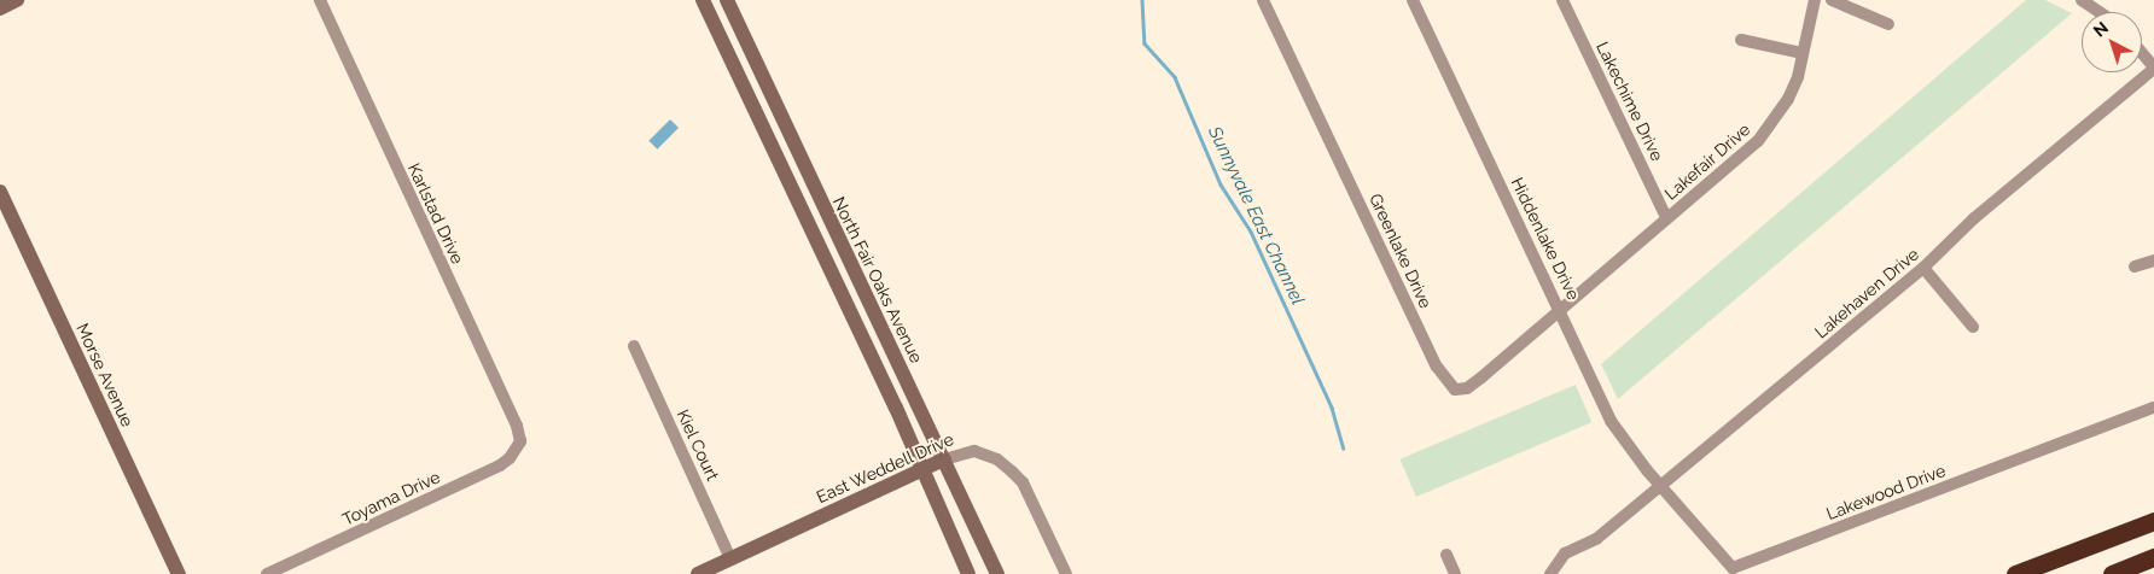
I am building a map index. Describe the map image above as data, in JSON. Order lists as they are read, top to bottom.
{
  "streets": {
    "main road": ["North Fair Oaks Avenue", "Morse Avenue", "East Weddell Drive"],
    "street": [
      "Lakechime Drive",
      "Lakefair Drive",
      "Karlstad Drive",
      "Hiddenlake Drive",
      "Greenlake Drive",
      "Lakehaven Drive",
      "Kiel Court",
      "Lakewood Drive",
      "Toyama Drive"
    ]
  },
  "crossings": [
    ["Lakechime Drive", "Lakefair Drive"],
    ["Lakefair Drive", "Hiddenlake Drive"],
    ["Lakefair Drive", "Greenlake Drive"],
    ["Karlstad Drive", "Toyama Drive"],
    ["Hiddenlake Drive", "Greenlake Drive"],
    ["Hiddenlake Drive", "Lakehaven Drive"],
    ["Hiddenlake Drive", "Lakewood Drive"],
    ["North Fair Oaks Avenue", "East Weddell Drive"],
    ["Lakehaven Drive", "Lakewood Drive"],
    ["Kiel Court", "East Weddell Drive"]
  ],
  "water": ["Sunnyvale East Channel"],
  "north": "top left"
}
